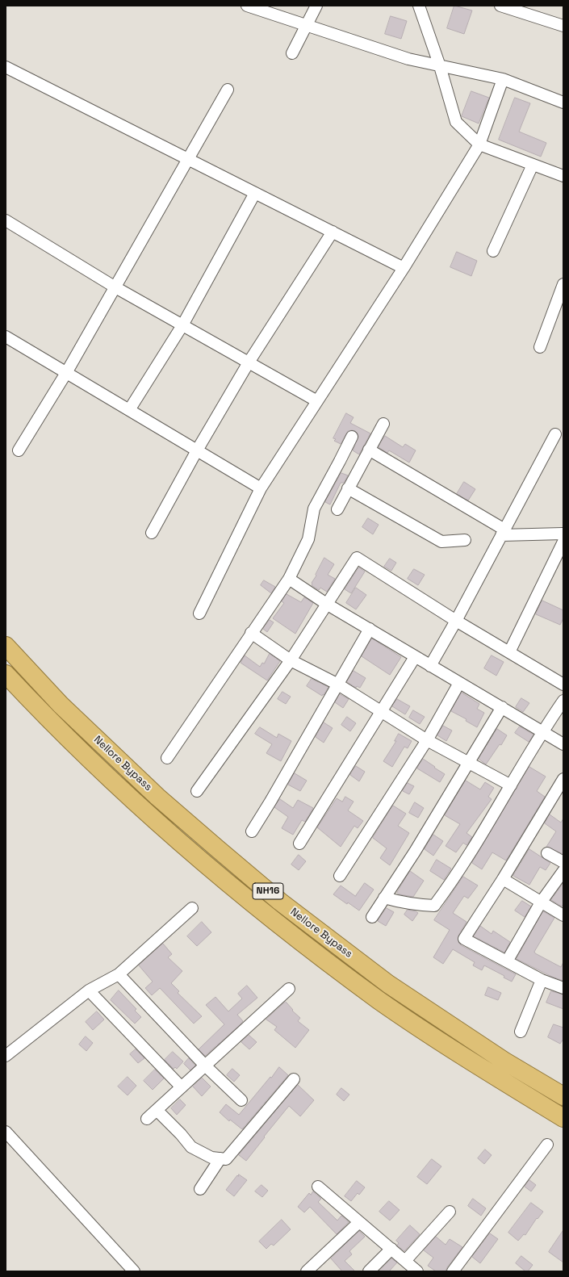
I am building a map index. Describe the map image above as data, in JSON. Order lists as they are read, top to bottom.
{
  "streets": {
    "highway": ["Nellore Bypass", "NH16"]
  }
}
